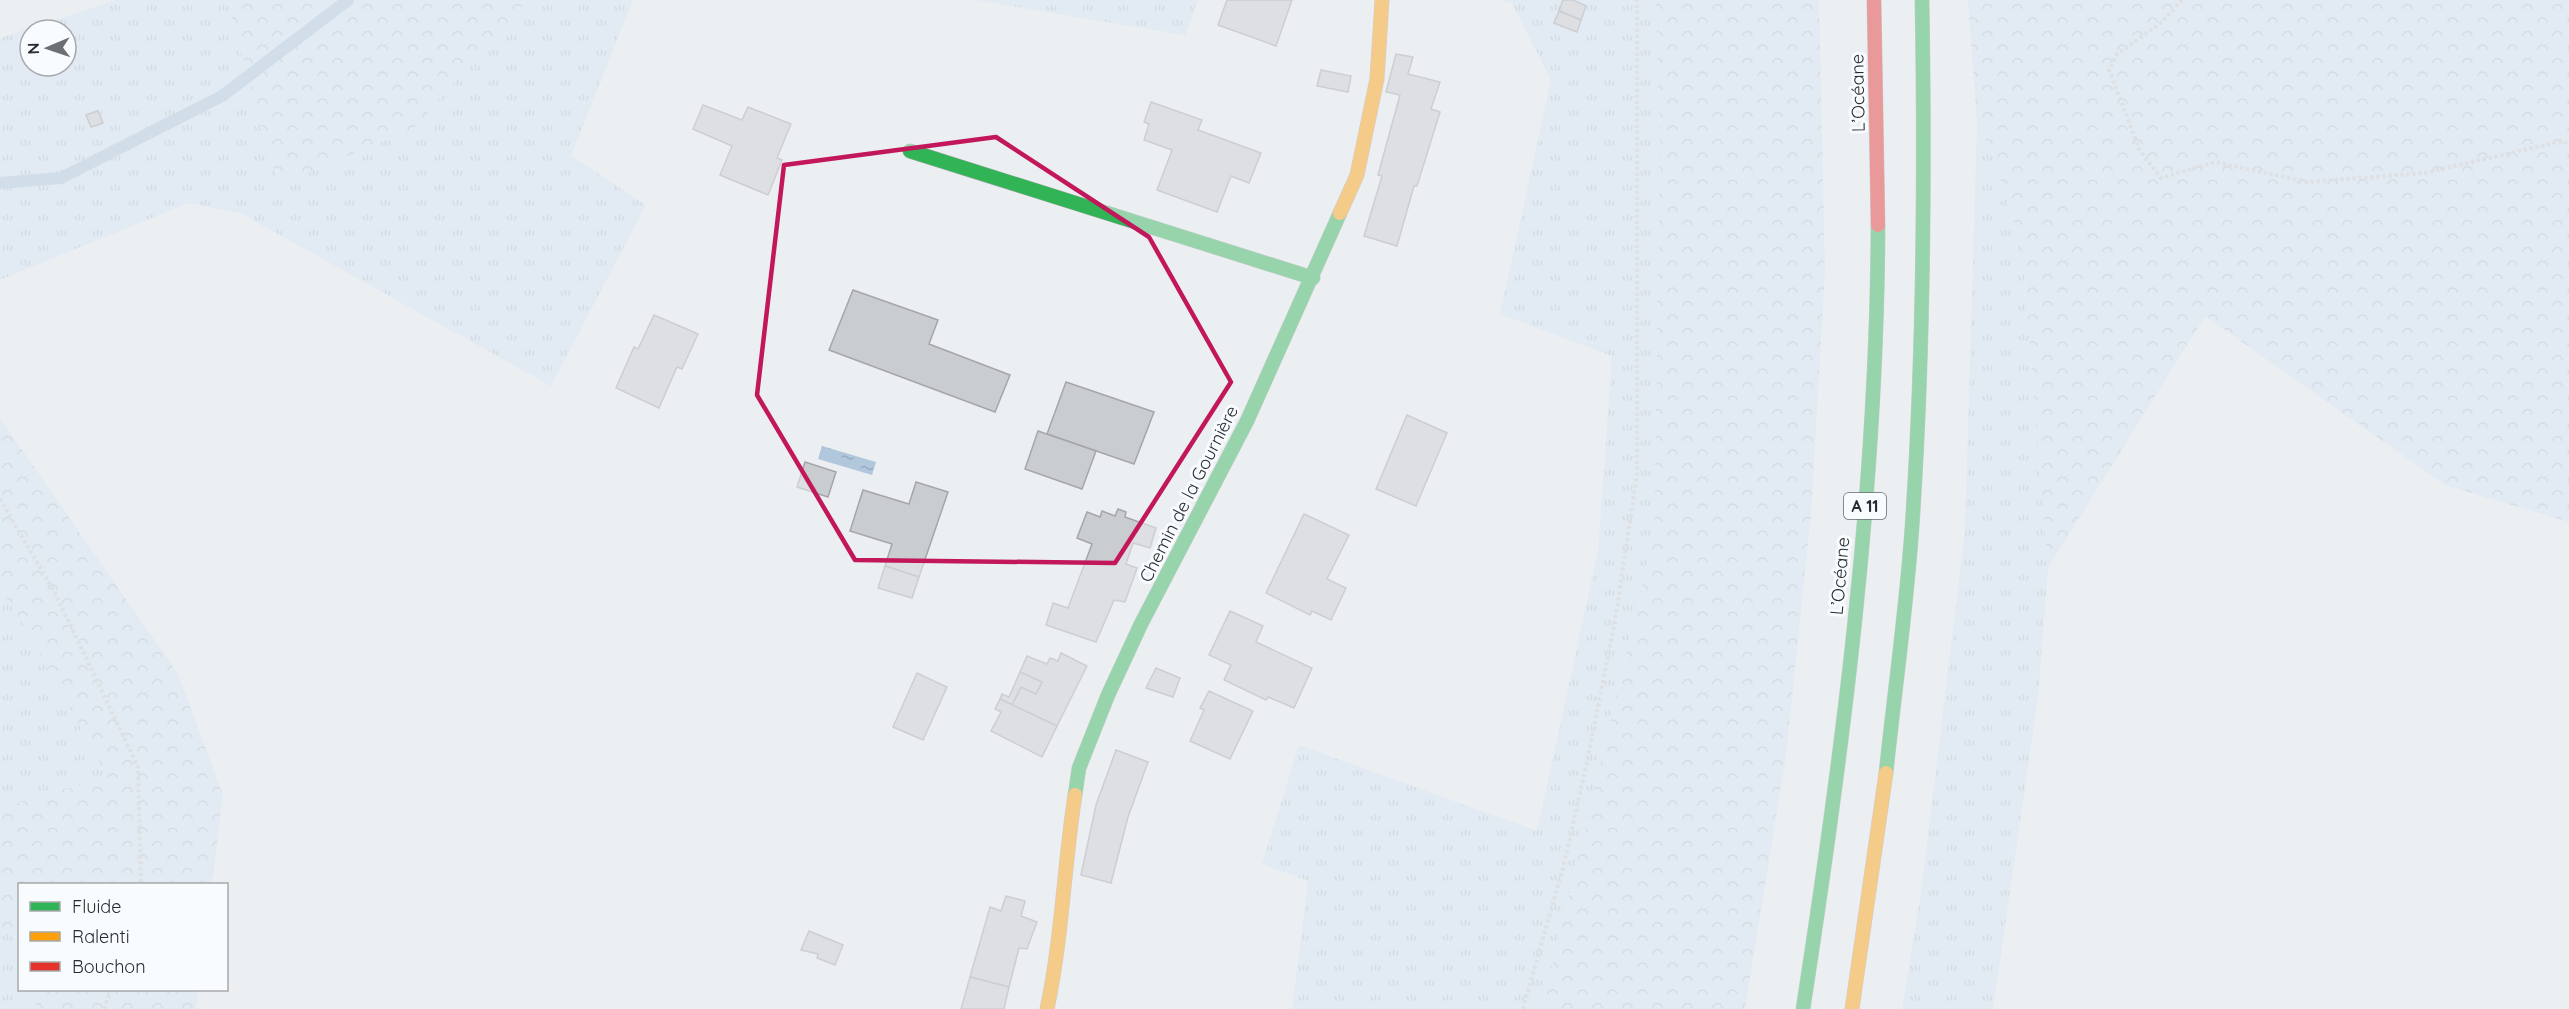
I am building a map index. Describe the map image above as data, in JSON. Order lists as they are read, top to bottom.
{
  "streets": {
    "main road": ["L’Océane", "Chemin de la Gournière", "A 11"]
  },
  "legend": ["Fluide", "Ralenti", "Bouchon"],
  "north": "left"
}
